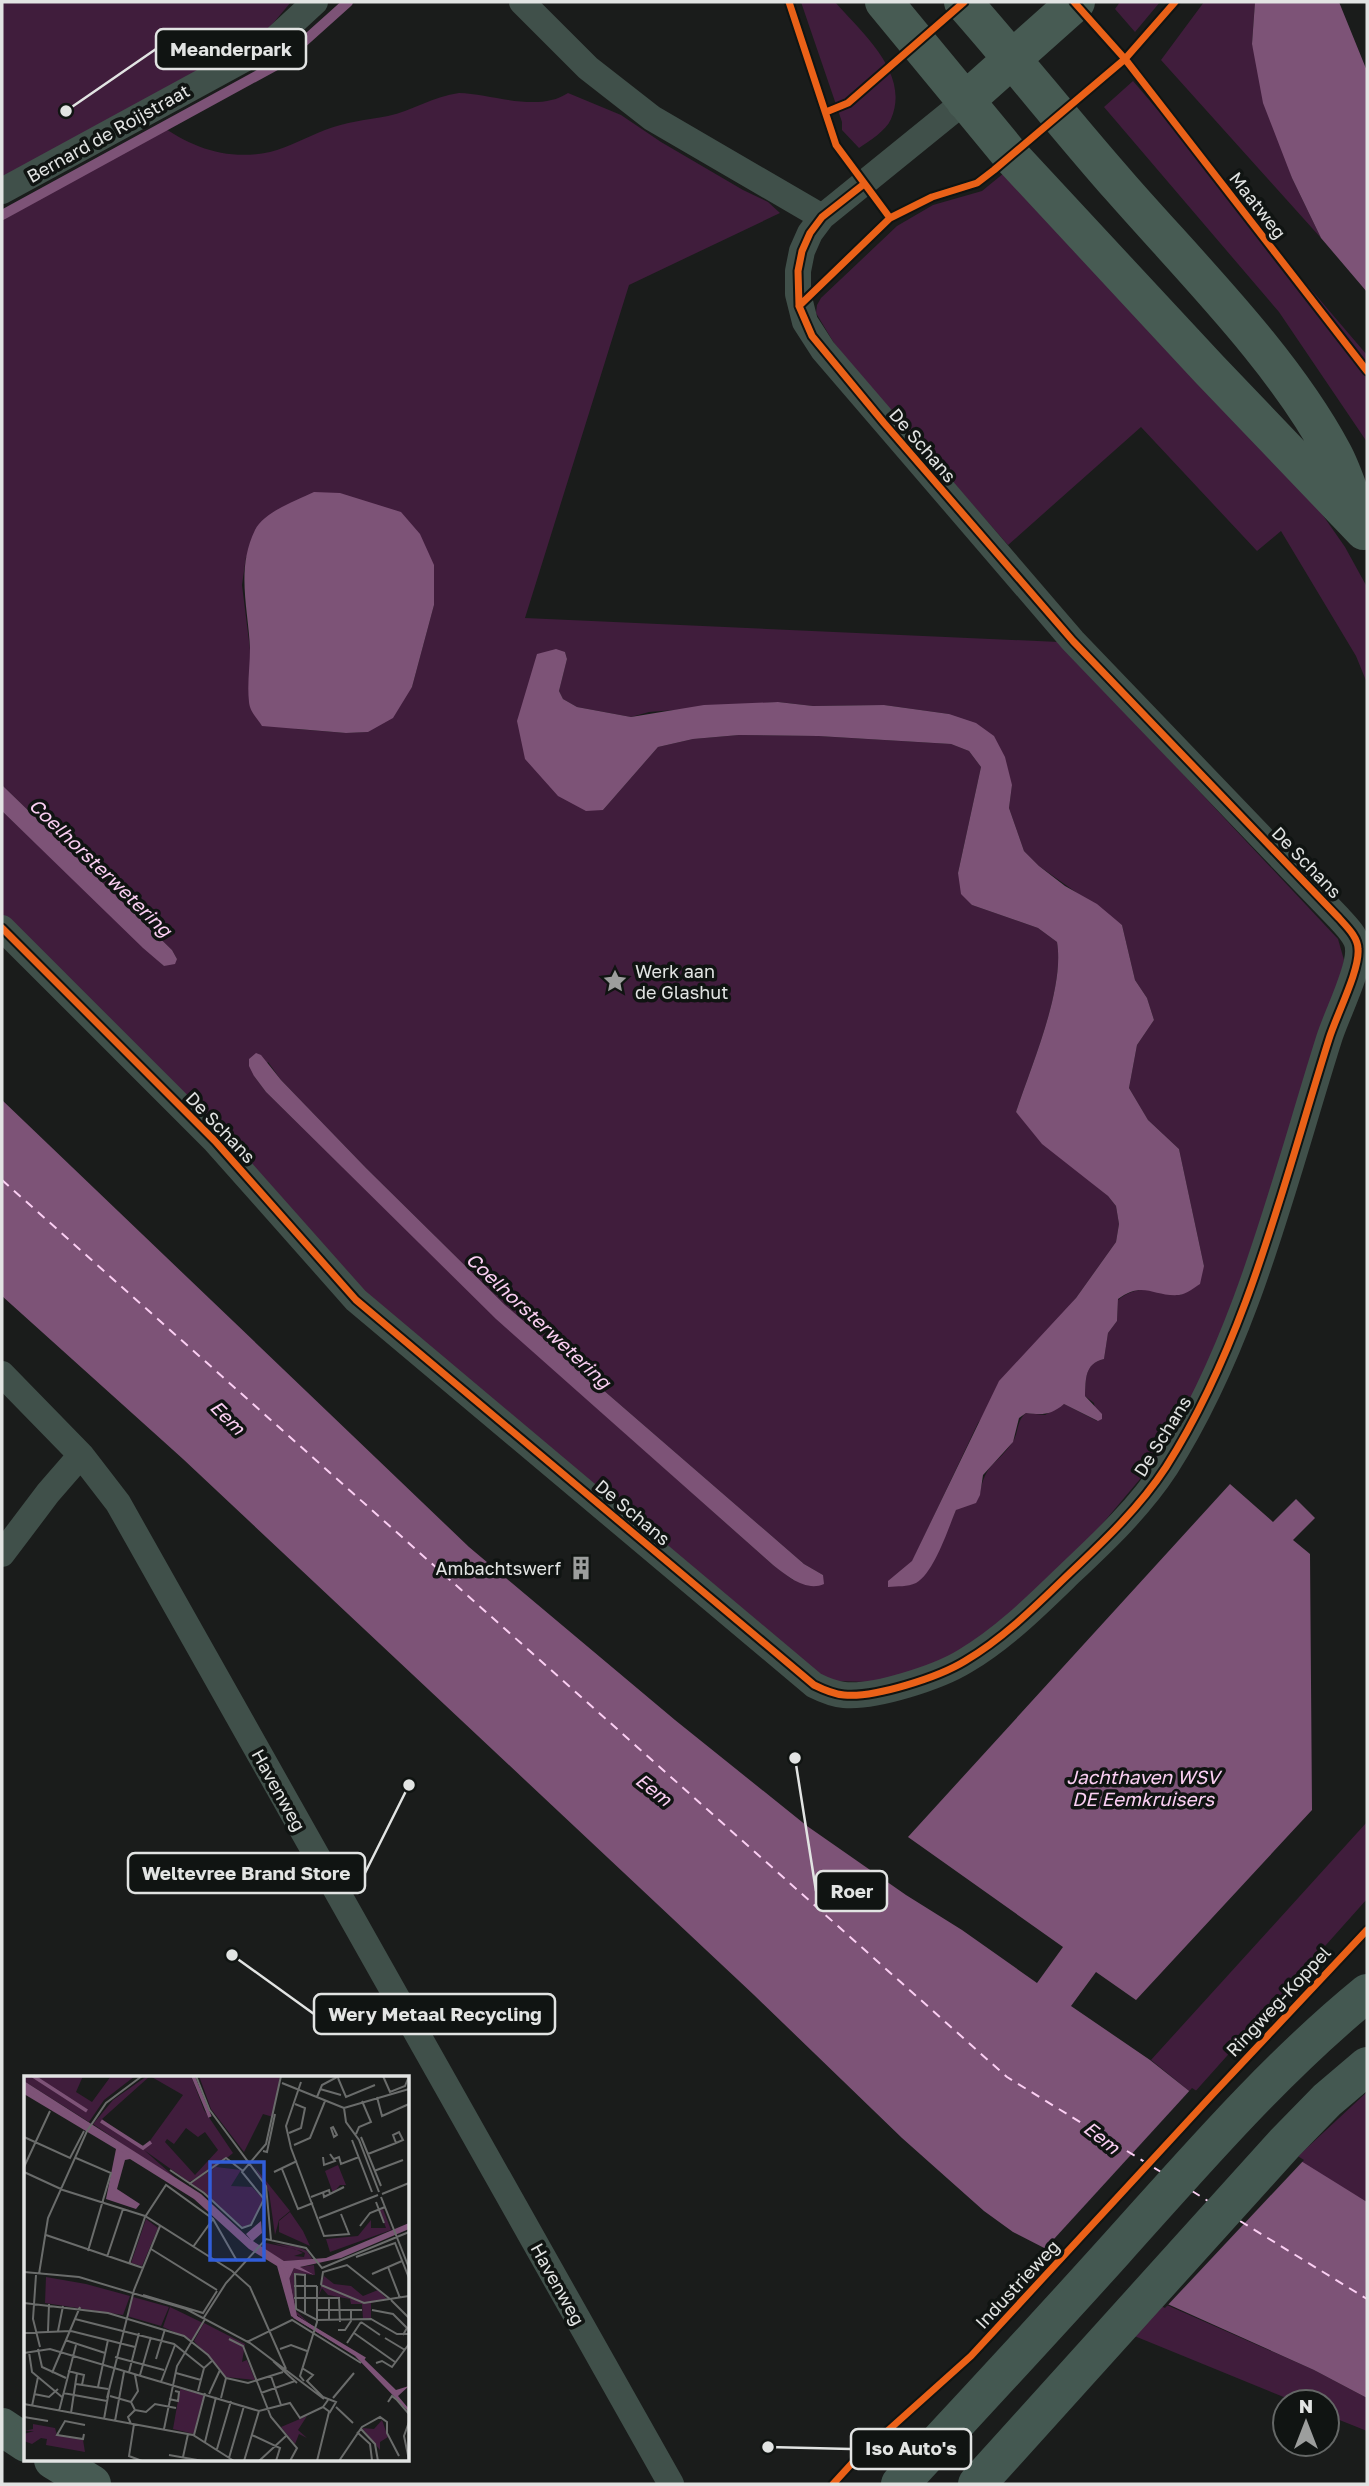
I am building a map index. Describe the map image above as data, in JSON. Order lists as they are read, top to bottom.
{
  "streets": {
    "street": ["Bernard de Roijstraat", "De Schans", "Havenweg"],
    "cycle path": ["Maatweg", "Ringweg-Koppel"]
  },
  "water": ["Coelhorsterwetering", "Eem", "Jachthaven WSV DE Eemkruisers"],
  "places": {
    "other": [
      "Meanderpark",
      "Roer",
      "Weltevree Brand Store",
      "Wery Metaal Recycling",
      "Iso Auto's"
    ],
    "place": ["Werk aan de Glashut"],
    "building": ["Ambachtswerf"]
  },
  "north": "top"
}
